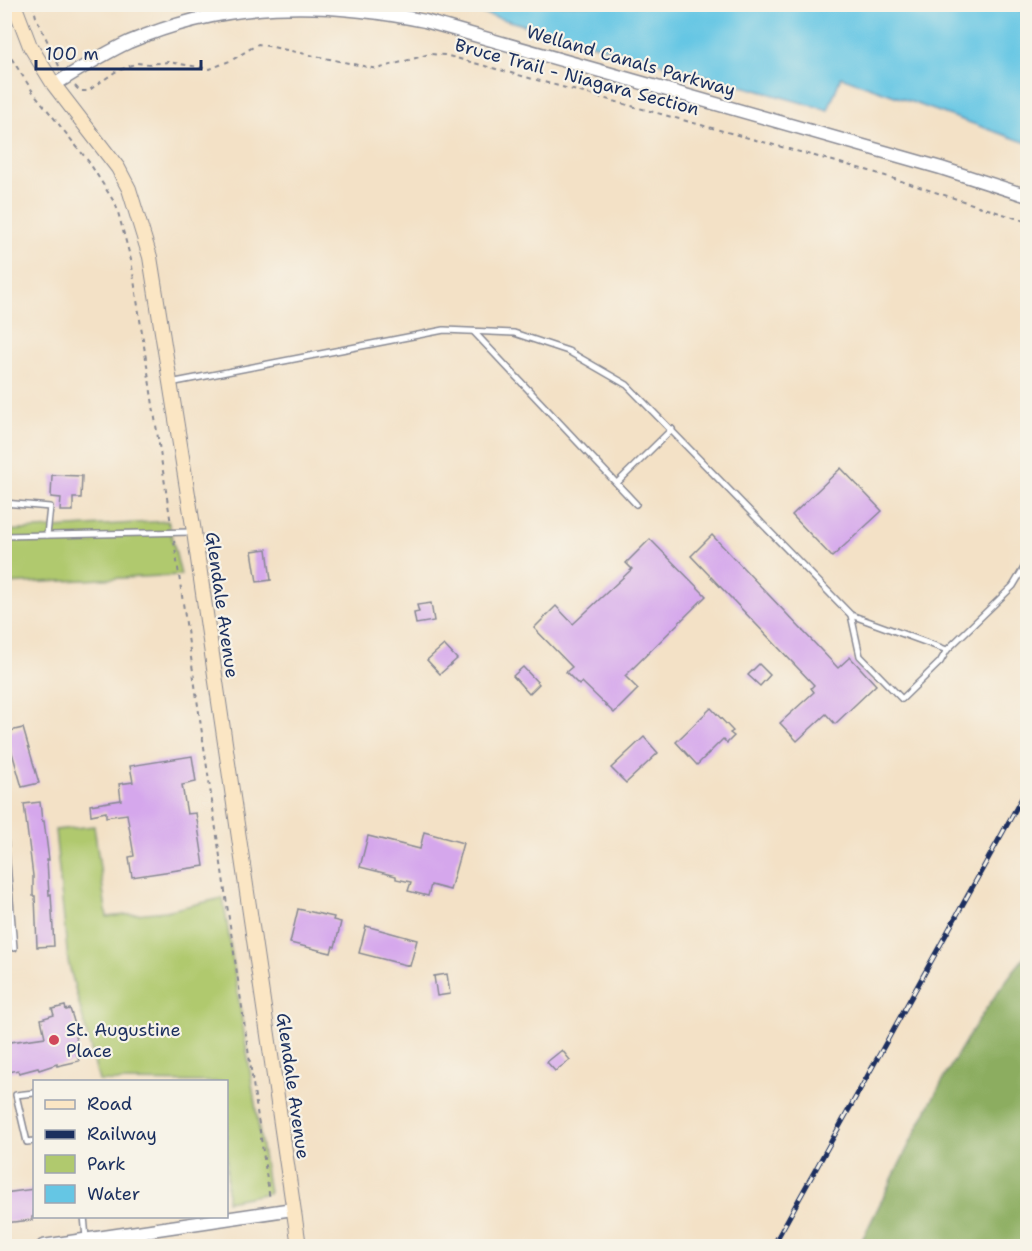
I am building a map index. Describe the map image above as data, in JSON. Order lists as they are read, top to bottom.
{
  "streets": {
    "main road": ["Glendale Avenue"],
    "street": ["Welland Canals Parkway"],
    "path": ["Bruce Trail - Niagara Section"]
  },
  "crossings": [
    ["Welland Canals Parkway", "Bruce Trail - Niagara Section"],
    ["Welland Canals Parkway", "Glendale Avenue"]
  ],
  "places": ["St. Augustine Place"],
  "legend": [
    "Road",
    "Railway",
    "Park",
    "Water"
  ],
  "scale_bar": "100 m"
}
